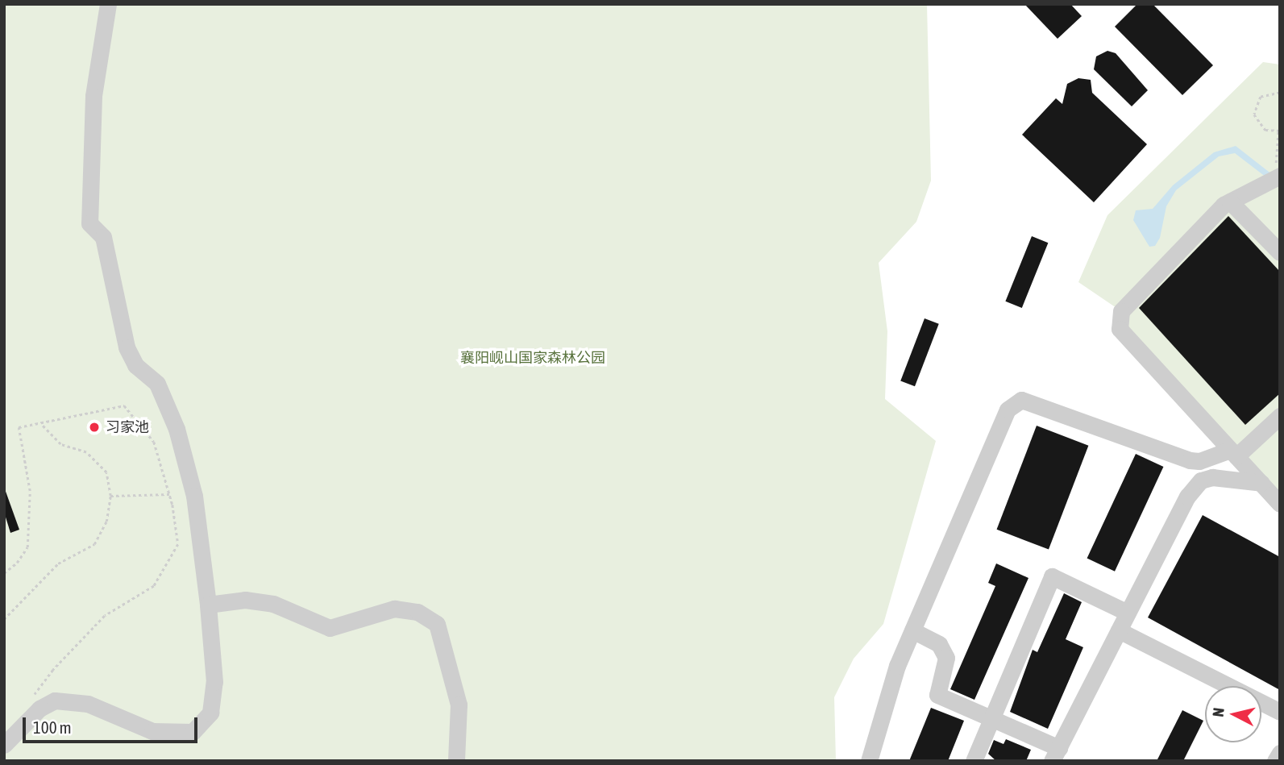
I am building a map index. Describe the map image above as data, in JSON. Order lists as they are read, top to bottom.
{
  "parks": ["襄阳岘山国家森林公园"],
  "places": ["习家池"],
  "scale_bar": "100 m",
  "north": "left"
}
